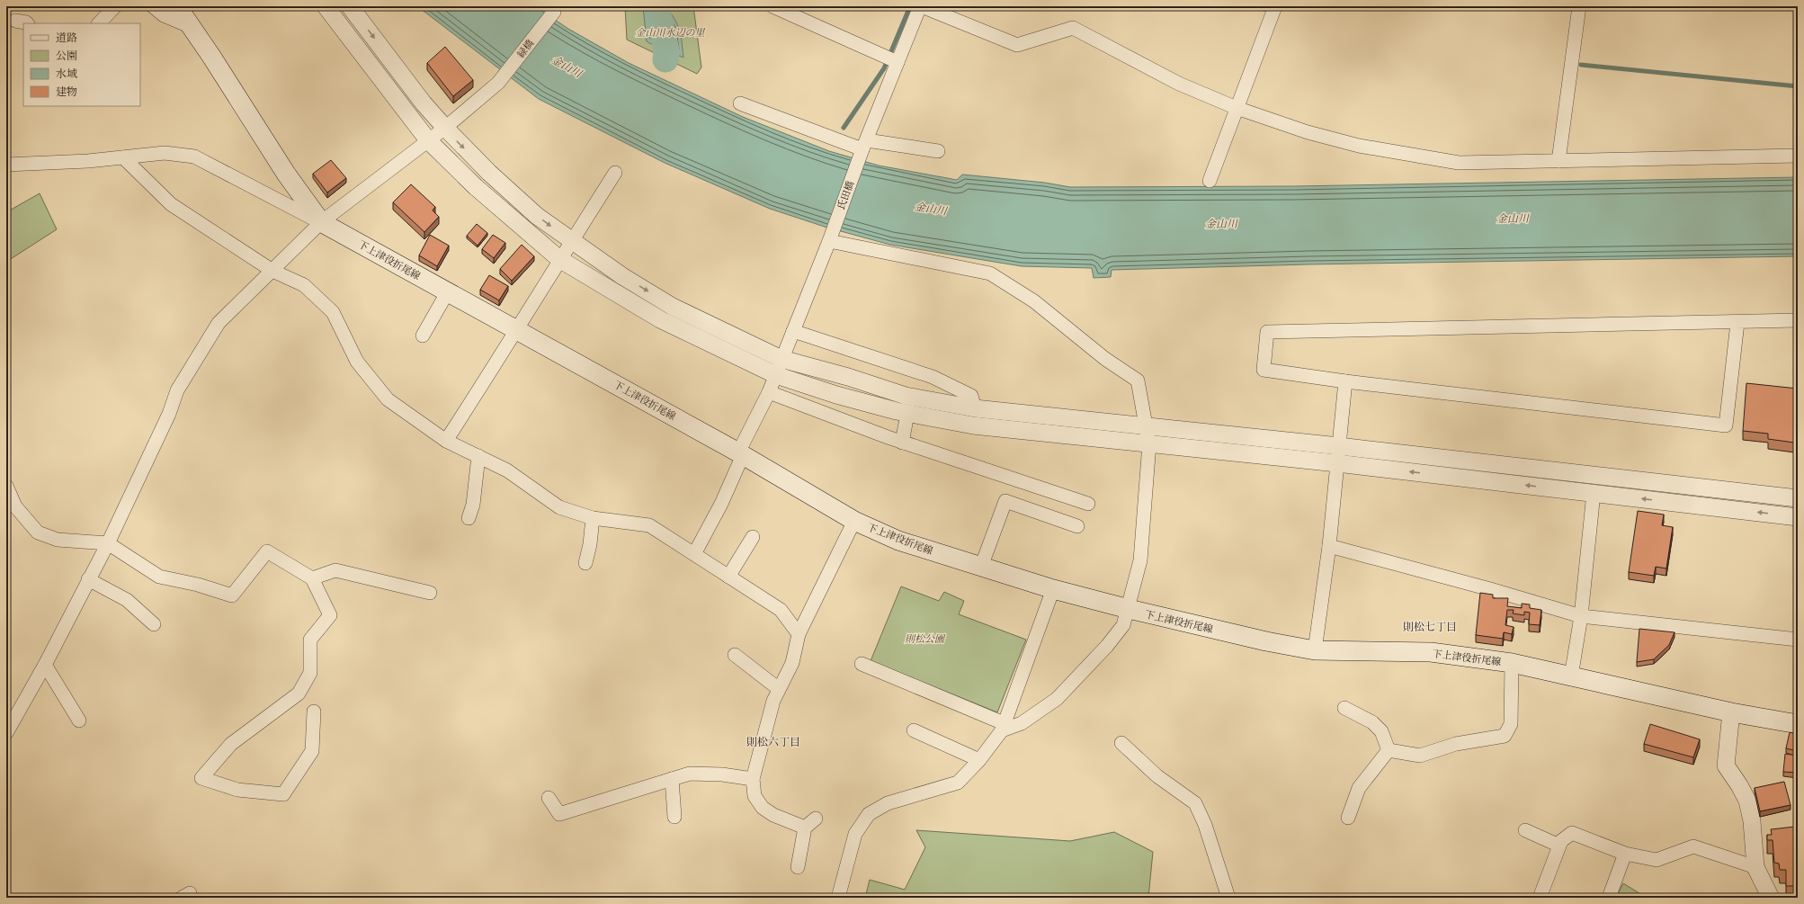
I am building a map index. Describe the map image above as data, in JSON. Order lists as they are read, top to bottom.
{
  "streets": {
    "main road": ["下上津役折尾線"],
    "street": ["緑橋", "氏田橋"]
  },
  "crossings": [
    ["緑橋", "下上津役折尾線"],
    ["氏田橋", "下上津役折尾線"]
  ],
  "districts": ["則松七丁目", "則松六丁目"],
  "water": ["金山川"],
  "parks": ["金山川水辺の里", "則松公園"],
  "legend": [
    "道路",
    "公園",
    "水域",
    "建物"
  ]
}
